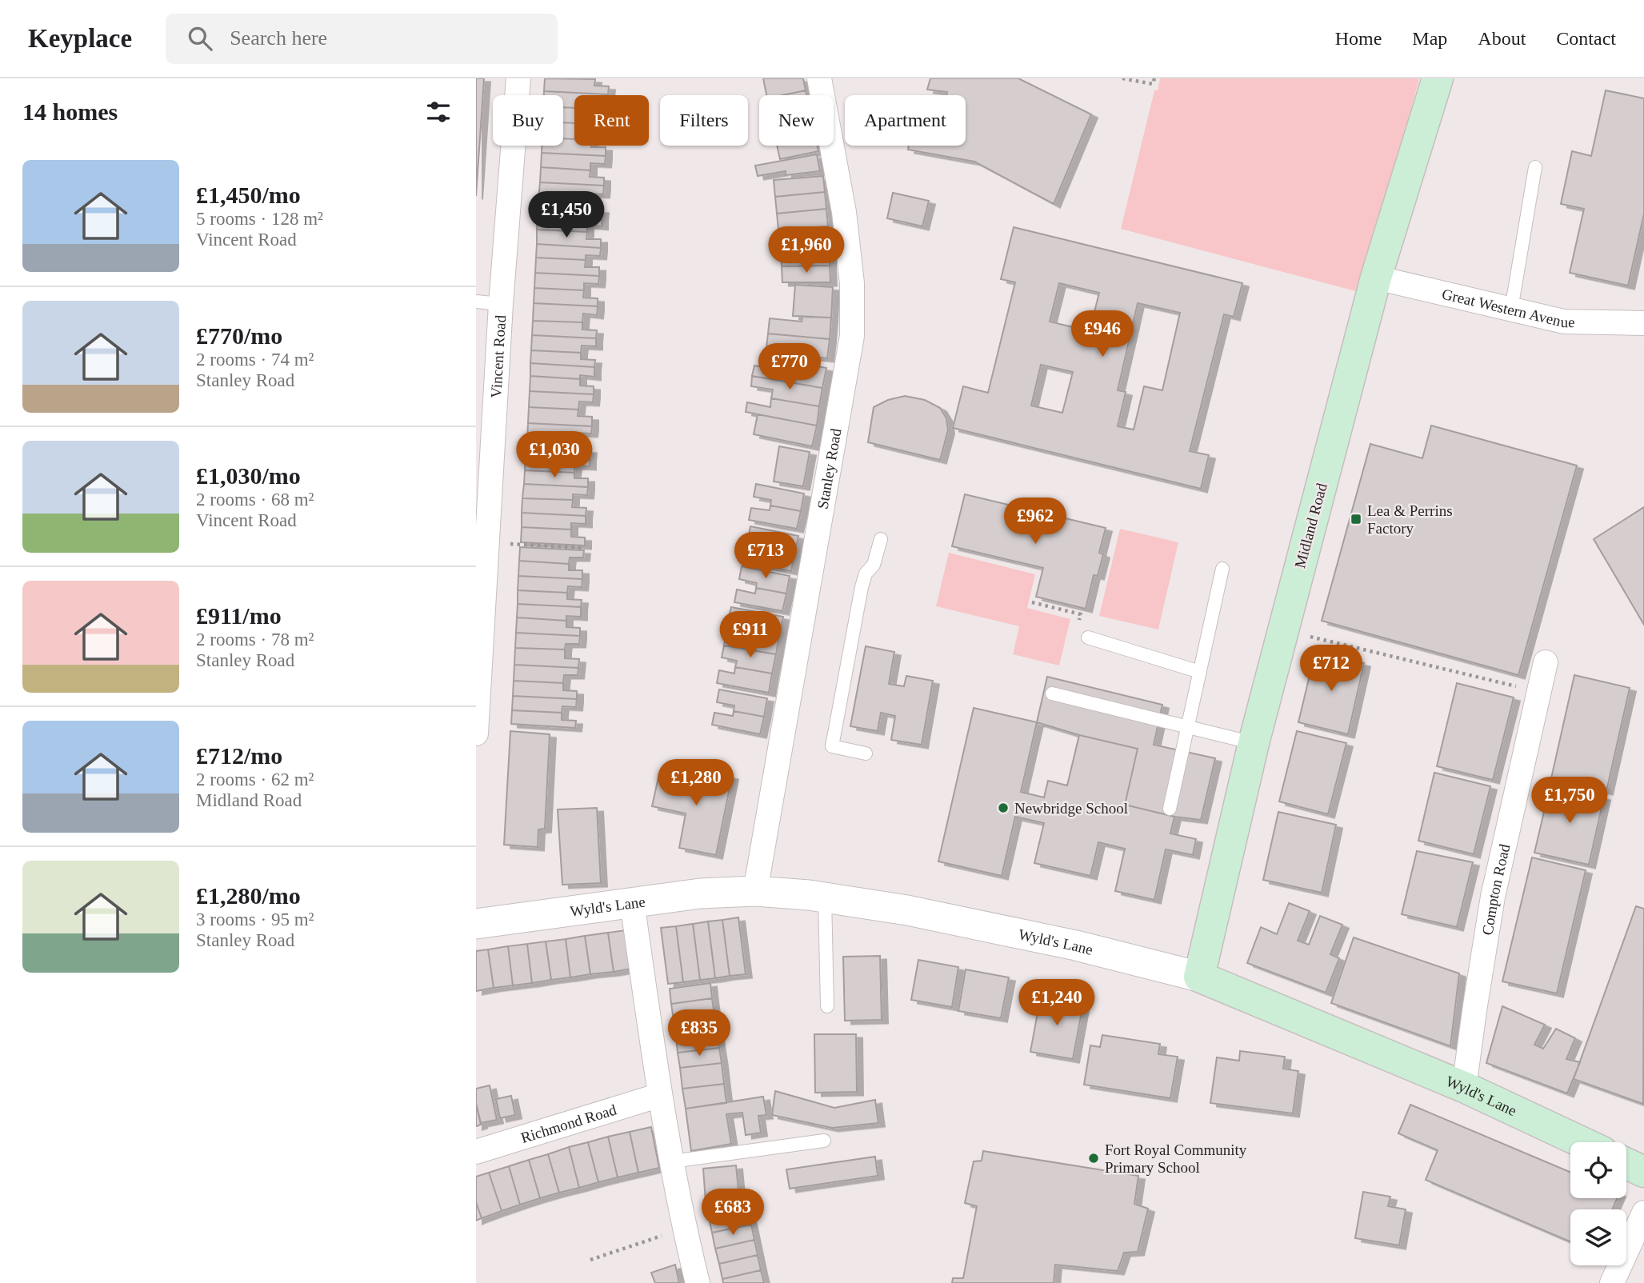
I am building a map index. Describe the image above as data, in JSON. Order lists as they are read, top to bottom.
{
  "streets": {
    "main road": ["Midland Road", "Wyld's Lane"],
    "street": [
      "Great Western Avenue",
      "Vincent Road",
      "Stanley Road",
      "Compton Road",
      "Richmond Road"
    ]
  },
  "crossings": [
    ["Great Western Avenue", "Midland Road"],
    ["Stanley Road", "Wyld's Lane"],
    ["Midland Road", "Wyld's Lane"],
    ["Compton Road", "Wyld's Lane"]
  ],
  "places": {
    "transit": ["Lea & Perrins Factory"],
    "other": ["Newbridge School", "Fort Royal Community Primary School"]
  },
  "page": {
    "header": "Keyplace",
    "search": "Search here",
    "nav": [
      "Home",
      "Map",
      "About",
      "Contact"
    ],
    "heading": "14 homes",
    "chip": [
      "Buy",
      "Rent",
      "Filters",
      "New",
      "Apartment"
    ],
    "list": [
      {
        "name": "£1,450/mo",
        "note": "5 rooms · 128 m² · Vincent Road"
      },
      {
        "name": "£770/mo",
        "note": "2 rooms · 74 m² · Stanley Road"
      },
      {
        "name": "£1,030/mo",
        "note": "2 rooms · 68 m² · Vincent Road"
      },
      {
        "name": "£911/mo",
        "note": "2 rooms · 78 m² · Stanley Road"
      },
      {
        "name": "£712/mo",
        "note": "2 rooms · 62 m² · Midland Road"
      },
      {
        "name": "£1,280/mo",
        "note": "3 rooms · 95 m² · Stanley Road"
      }
    ],
    "price": [
      "£1,450",
      "£1,960",
      "£946",
      "£770",
      "£1,030",
      "£962",
      "£713",
      "£911",
      "£712",
      "£1,280",
      "£1,750",
      "£1,240",
      "£835",
      "£683"
    ]
  }
}
